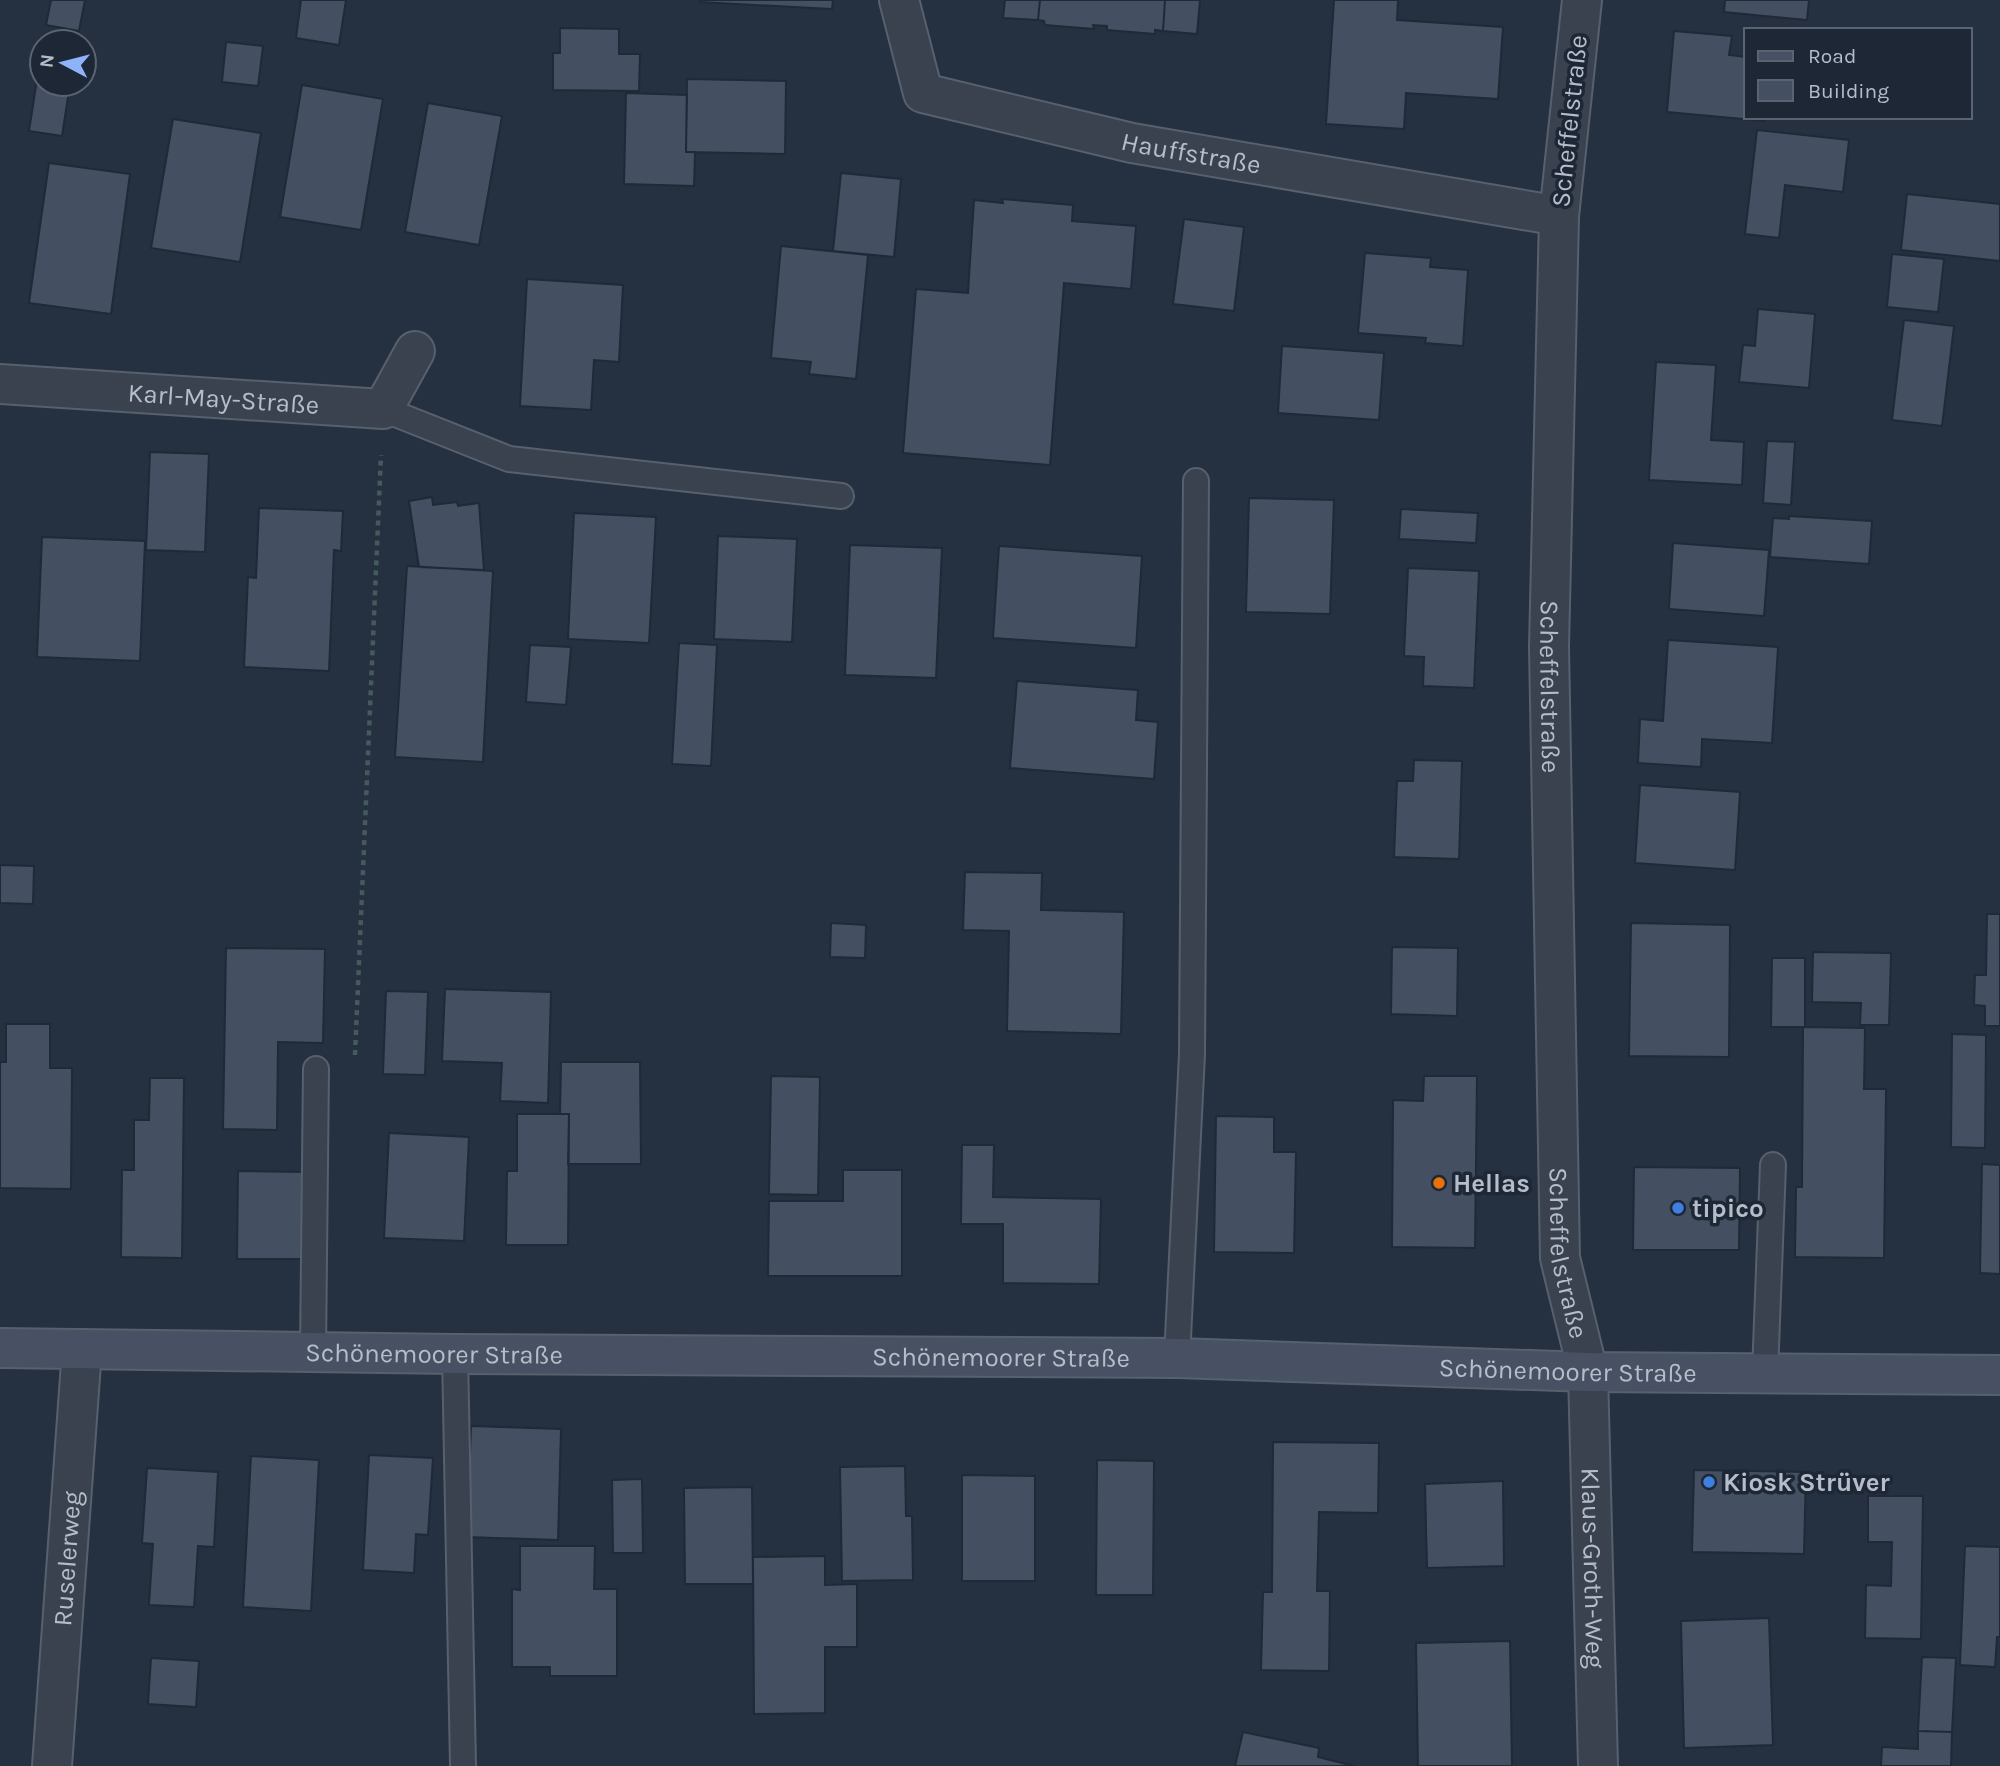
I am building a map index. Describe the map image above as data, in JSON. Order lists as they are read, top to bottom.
{
  "streets": {
    "street": [
      "Scheffelstraße",
      "Hauffstraße",
      "Karl-May-Straße",
      "Schönemoorer Straße",
      "Ruselerweg",
      "Klaus-Groth-Weg"
    ]
  },
  "crossings": [
    ["Scheffelstraße", "Hauffstraße"],
    ["Scheffelstraße", "Schönemoorer Straße"],
    ["Scheffelstraße", "Klaus-Groth-Weg"],
    ["Schönemoorer Straße", "Ruselerweg"],
    ["Schönemoorer Straße", "Klaus-Groth-Weg"]
  ],
  "places": ["Hellas", "tipico", "Kiosk Strüver"],
  "legend": ["Road", "Building"],
  "north": "left"
}
